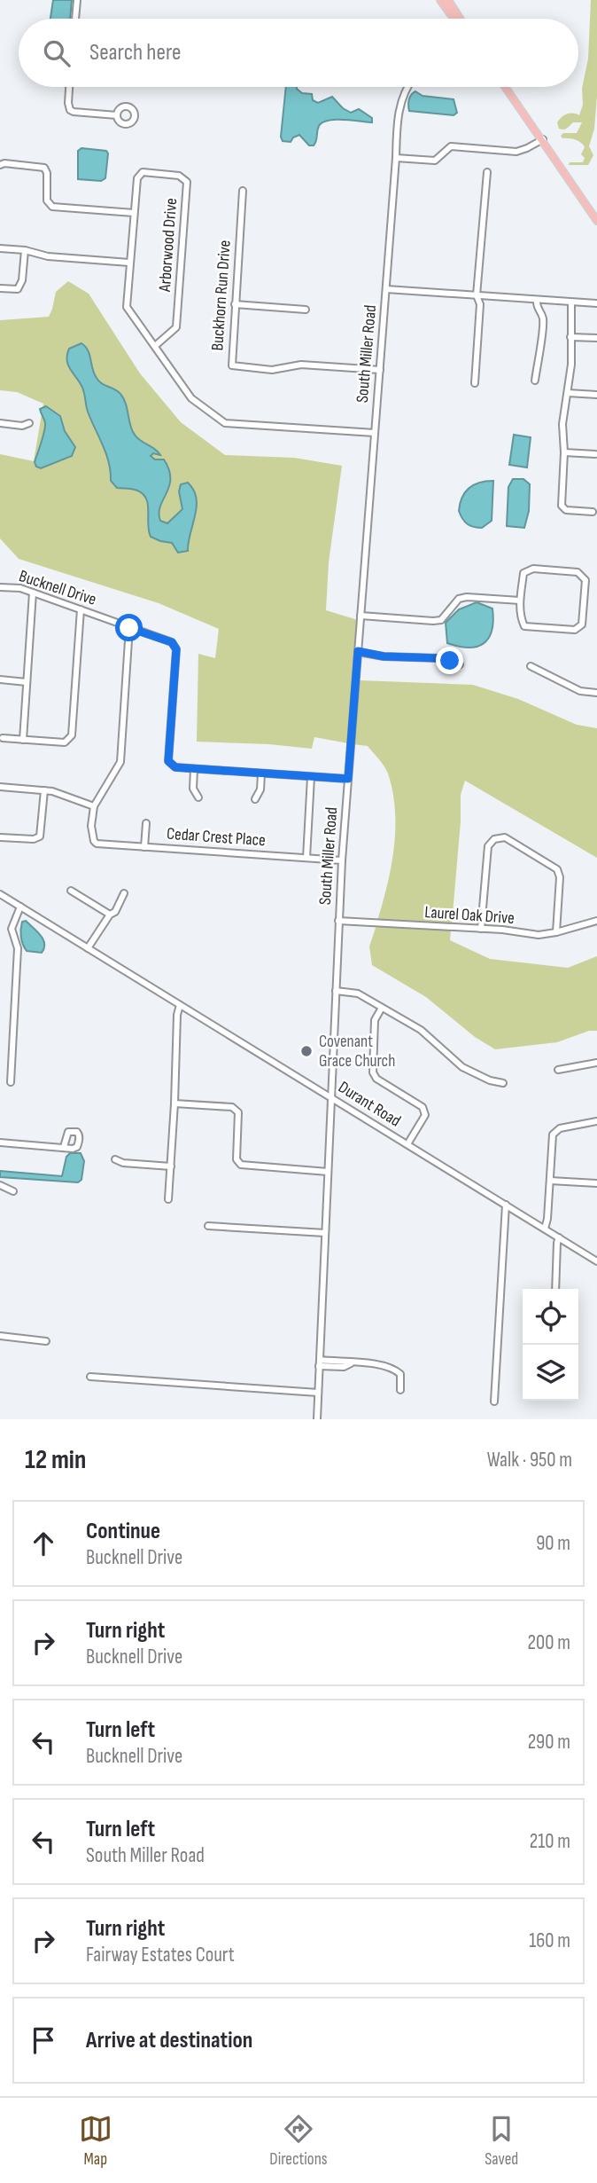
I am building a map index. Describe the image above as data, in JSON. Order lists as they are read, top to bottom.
{
  "streets": {
    "street": [
      "Arborwood Drive",
      "Buckhorn Run Drive",
      "South Miller Road",
      "Bucknell Drive",
      "Cedar Crest Place",
      "Laurel Oak Drive",
      "Durant Road"
    ]
  },
  "crossings": [
    ["Arborwood Drive", "South Miller Road"],
    ["Buckhorn Run Drive", "South Miller Road"],
    ["South Miller Road", "Bucknell Drive"],
    ["South Miller Road", "Cedar Crest Place"],
    ["South Miller Road", "Laurel Oak Drive"],
    ["South Miller Road", "Durant Road"]
  ],
  "places": ["Covenant Grace Church"],
  "page": {
    "search": "Search here",
    "heading": ["12 min", "Walk · 950 m"],
    "list": [
      ["Continue", "Bucknell Drive", "90 m"],
      ["Turn right", "Bucknell Drive", "200 m"],
      ["Turn left", "Bucknell Drive", "290 m"],
      ["Turn left", "South Miller Road", "210 m"],
      ["Turn right", "Fairway Estates Court", "160 m"],
      "Arrive at destination"
    ],
    "nav": ["Map", "Directions", "Saved"]
  }
}
